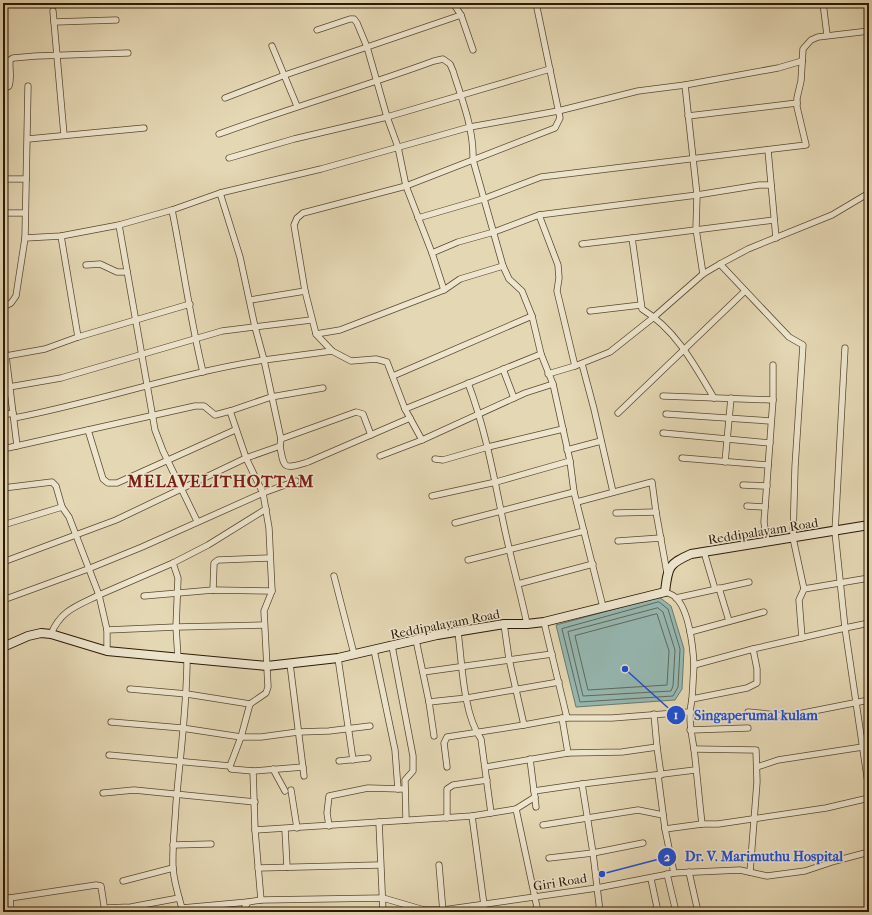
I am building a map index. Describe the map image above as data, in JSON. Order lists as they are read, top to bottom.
{
  "streets": {
    "main road": ["Reddipalayam Road"],
    "street": ["Giri Road"]
  },
  "districts": ["MELAVELITHOTTAM"],
  "places": ["Singaperumal kulam", "Dr. V. Marimuthu Hospital"]
}
